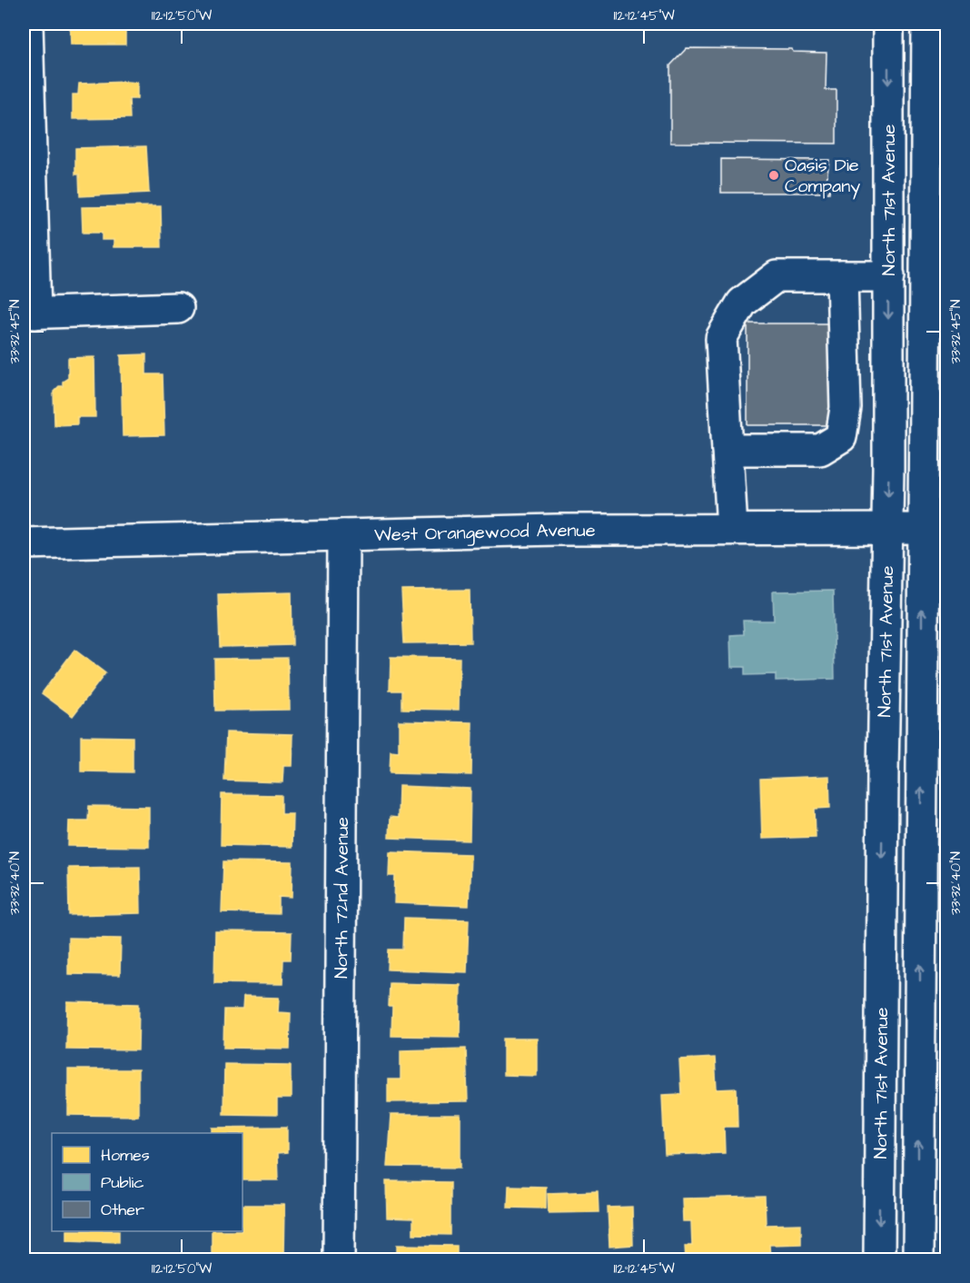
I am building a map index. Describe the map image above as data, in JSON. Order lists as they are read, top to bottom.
{
  "streets": {
    "street": ["North 71st Avenue", "West Orangewood Avenue", "North 72nd Avenue"]
  },
  "crossings": [
    ["North 71st Avenue", "West Orangewood Avenue"],
    ["West Orangewood Avenue", "North 72nd Avenue"]
  ],
  "places": ["Oasis Die Company"],
  "legend": ["Homes", "Public", "Other"],
  "coordinates": [
    "112°12'50\"W",
    "112°12'45\"W",
    "33°32'45\"N",
    "33°32'40\"N"
  ]
}
